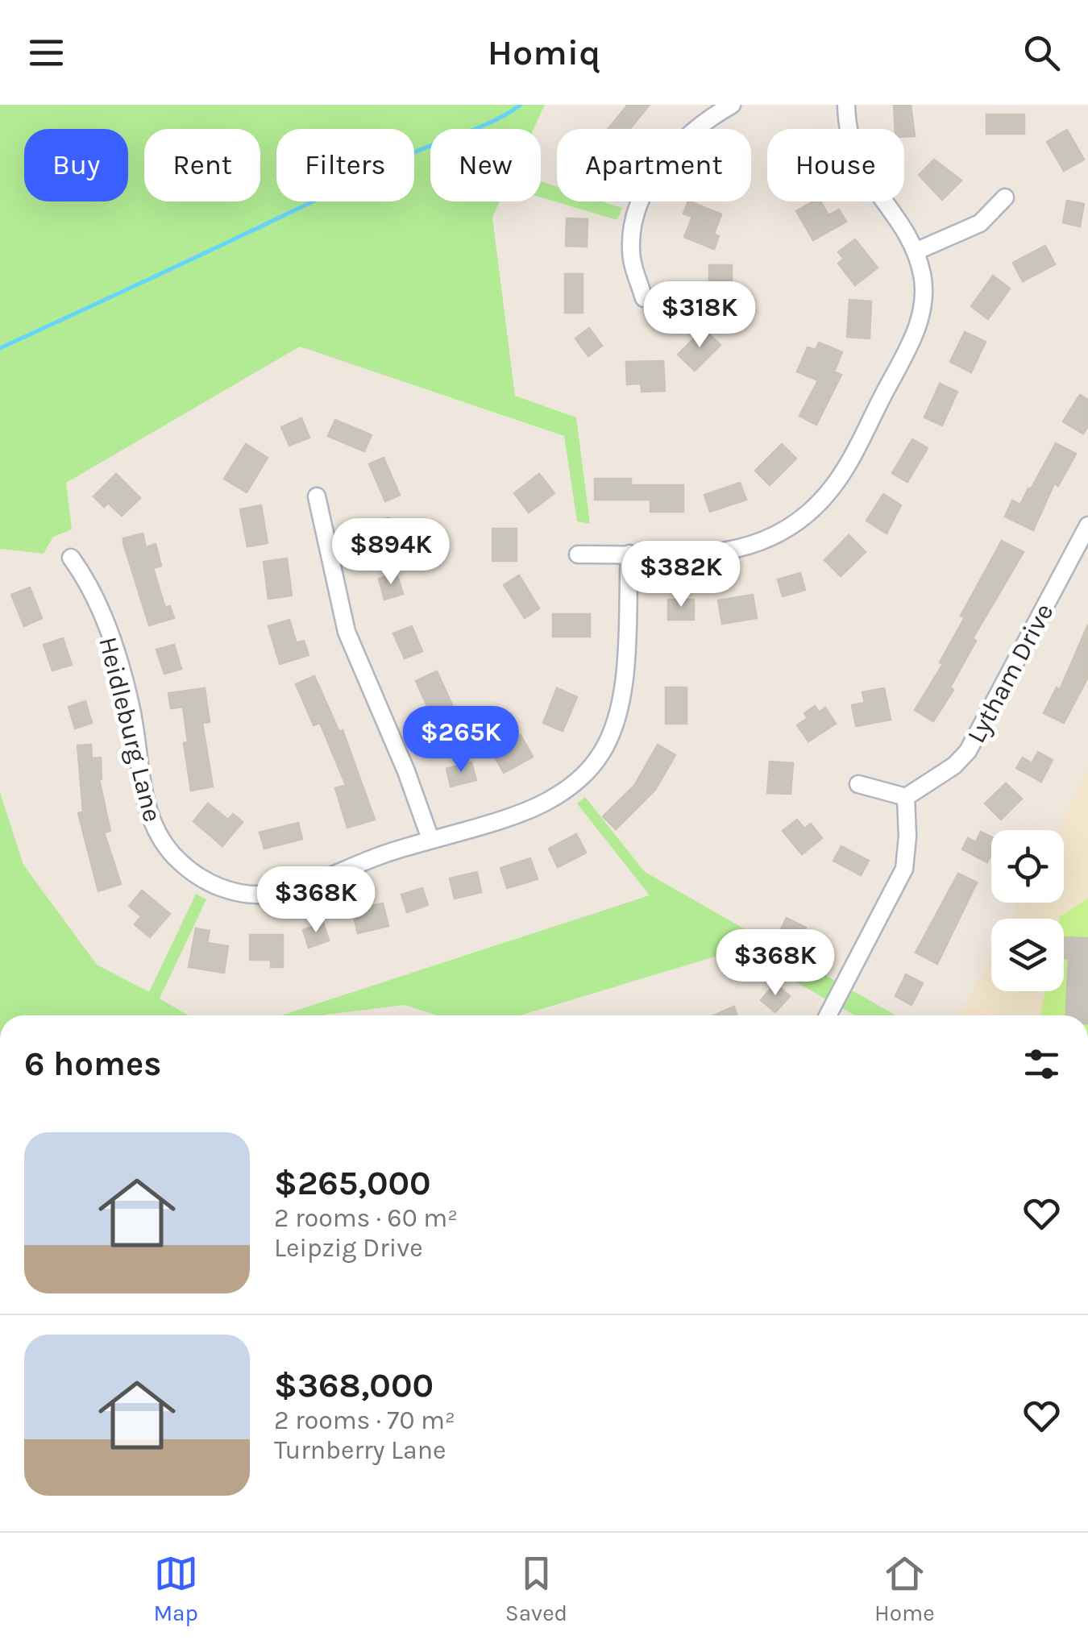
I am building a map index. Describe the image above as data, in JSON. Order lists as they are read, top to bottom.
{
  "streets": {
    "street": ["Lytham Drive", "Heidleburg Lane"]
  },
  "page": {
    "header": "Homiq",
    "chip": [
      "Buy",
      "Rent",
      "Filters",
      "New",
      "Apartment",
      "House"
    ],
    "price": [
      "$318K",
      "$894K",
      "$382K",
      "$265K",
      "$368K",
      "$368K"
    ],
    "heading": "6 homes",
    "list": [
      {
        "name": "$265,000",
        "note": "2 rooms · 60 m² · Leipzig Drive"
      },
      {
        "name": "$368,000",
        "note": "2 rooms · 70 m² · Turnberry Lane"
      }
    ],
    "tabs": ["Map", "Saved", "Home"]
  }
}
